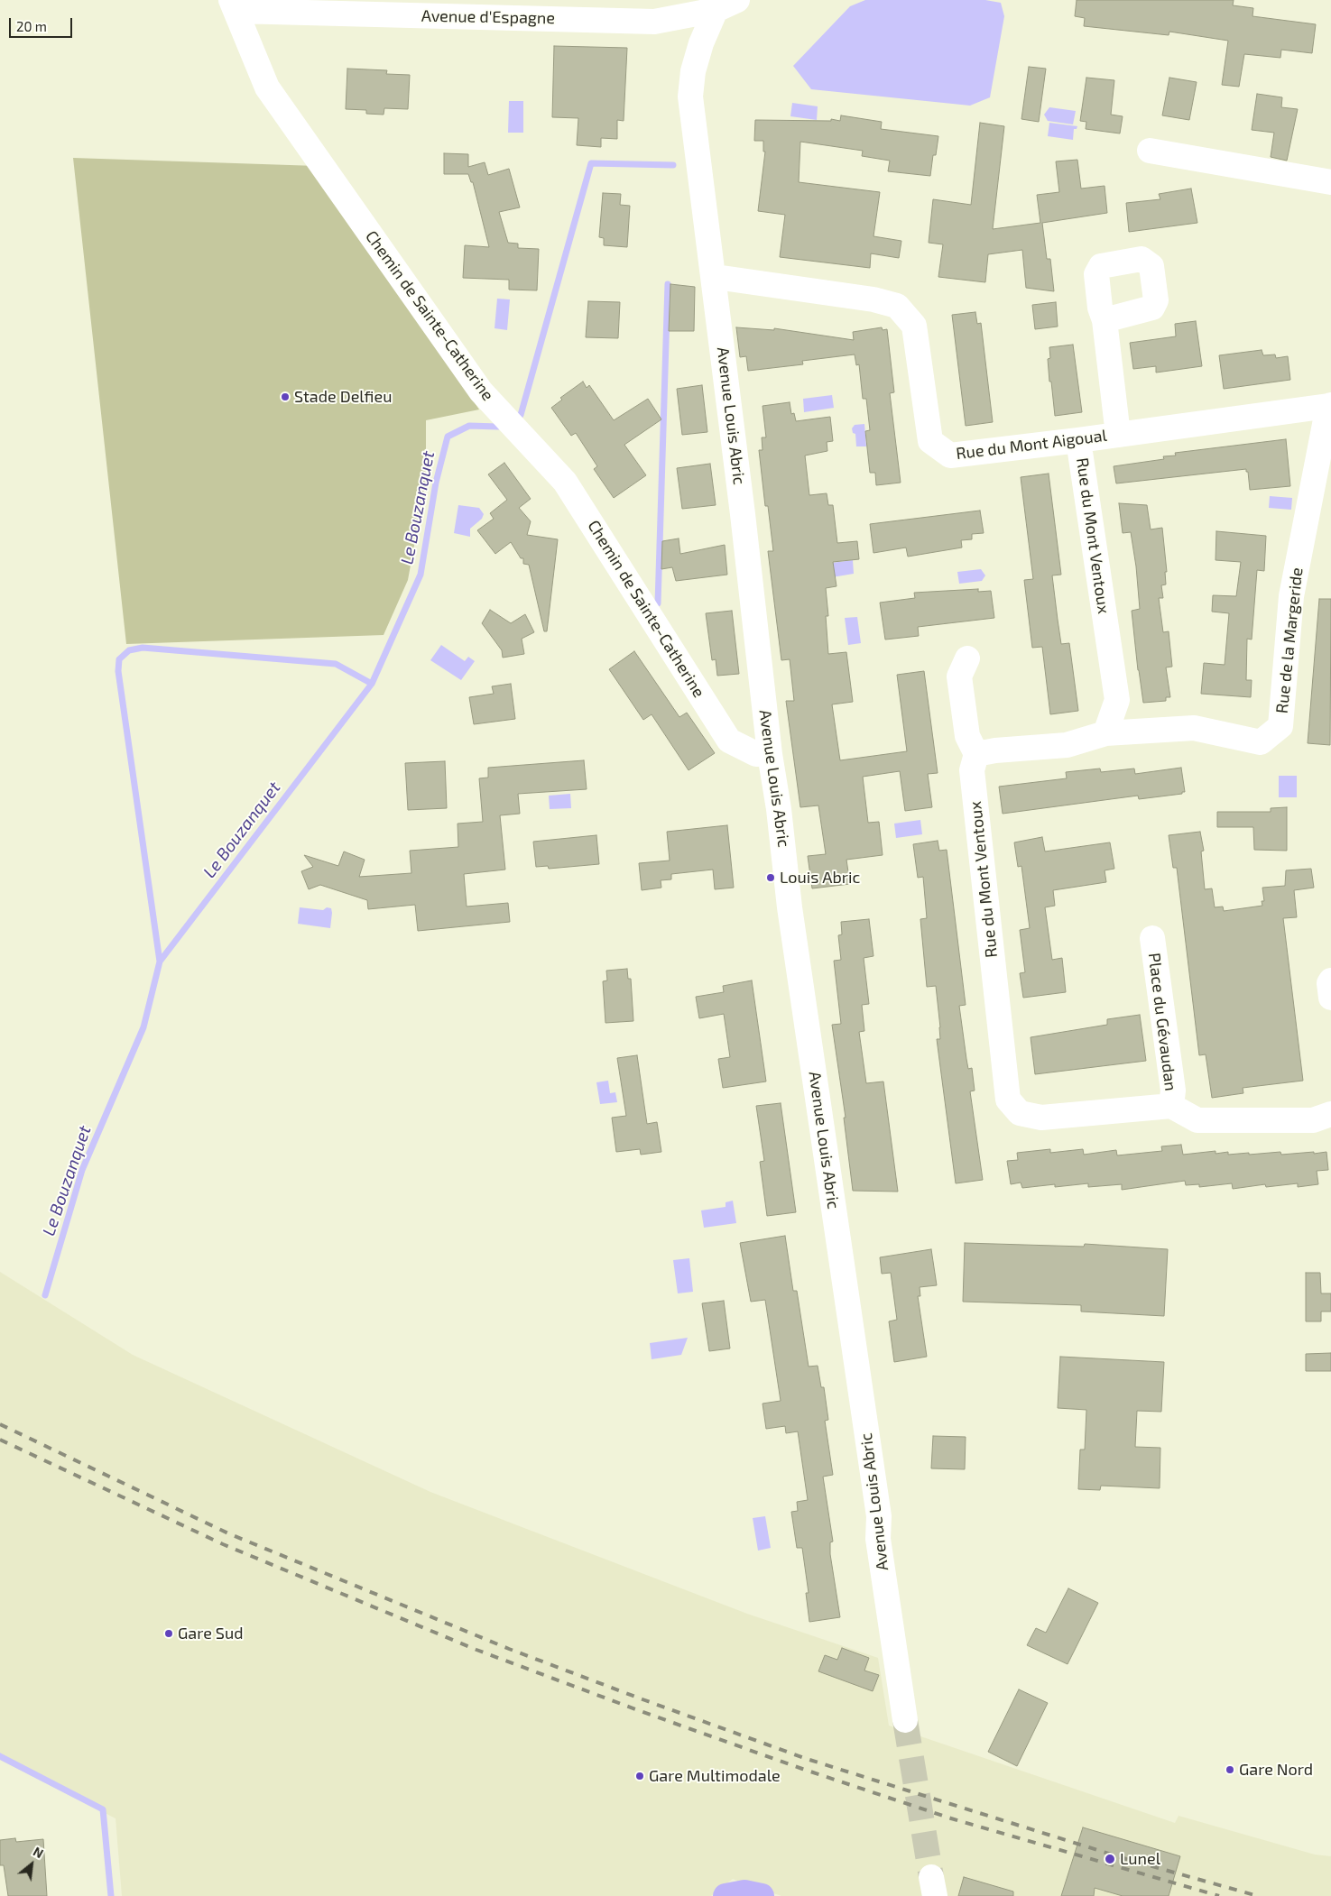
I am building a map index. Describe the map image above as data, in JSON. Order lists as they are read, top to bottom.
{
  "streets": {
    "street": [
      "Avenue d'Espagne",
      "Chemin de Sainte-Catherine",
      "Avenue Louis Abric",
      "Rue du Mont Aigoual",
      "Rue du Mont Ventoux",
      "Rue de la Margeride",
      "Place du Gévaudan"
    ]
  },
  "crossings": [
    ["Avenue d'Espagne", "Chemin de Sainte-Catherine"],
    ["Avenue d'Espagne", "Avenue Louis Abric"],
    ["Chemin de Sainte-Catherine", "Avenue Louis Abric"],
    ["Avenue Louis Abric", "Rue du Mont Aigoual"],
    ["Rue du Mont Aigoual", "Rue du Mont Ventoux"],
    ["Rue du Mont Aigoual", "Rue de la Margeride"],
    ["Rue du Mont Ventoux", "Rue de la Margeride"],
    ["Rue du Mont Ventoux", "Place du Gévaudan"]
  ],
  "water": ["Le Bouzanquet"],
  "places": [
    "Stade Delfieu",
    "Louis Abric",
    "Gare Sud",
    "Gare Nord",
    "Gare Multimodale",
    "Lunel"
  ],
  "scale_bar": "20 m",
  "north": "top right"
}
